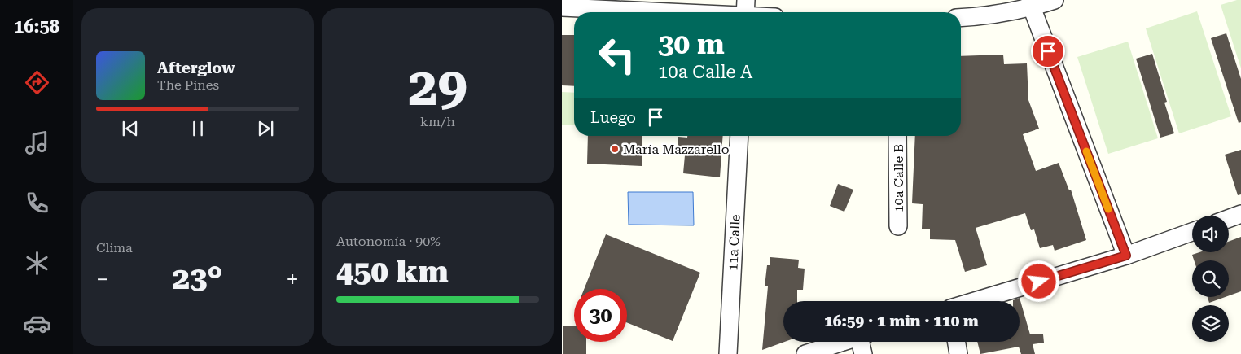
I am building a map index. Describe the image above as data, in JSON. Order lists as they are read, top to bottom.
{
  "streets": {
    "street": ["10a Calle B", "11a Calle"]
  },
  "places": ["María Mazzarello"],
  "page": {
    "tabs": "16:58",
    "tile": [
      ["29", "km/h"],
      "Clima",
      ["Autonomía · 90%", "450 km"]
    ],
    "turn": ["30 m", "10a Calle A"],
    "song": ["Afterglow", "The Pines"],
    "then": "Luego",
    "heat": ["−", "23°", "+"],
    "limit": "30",
    "trip": "16:59 · 1 min · 110 m"
  }
}
